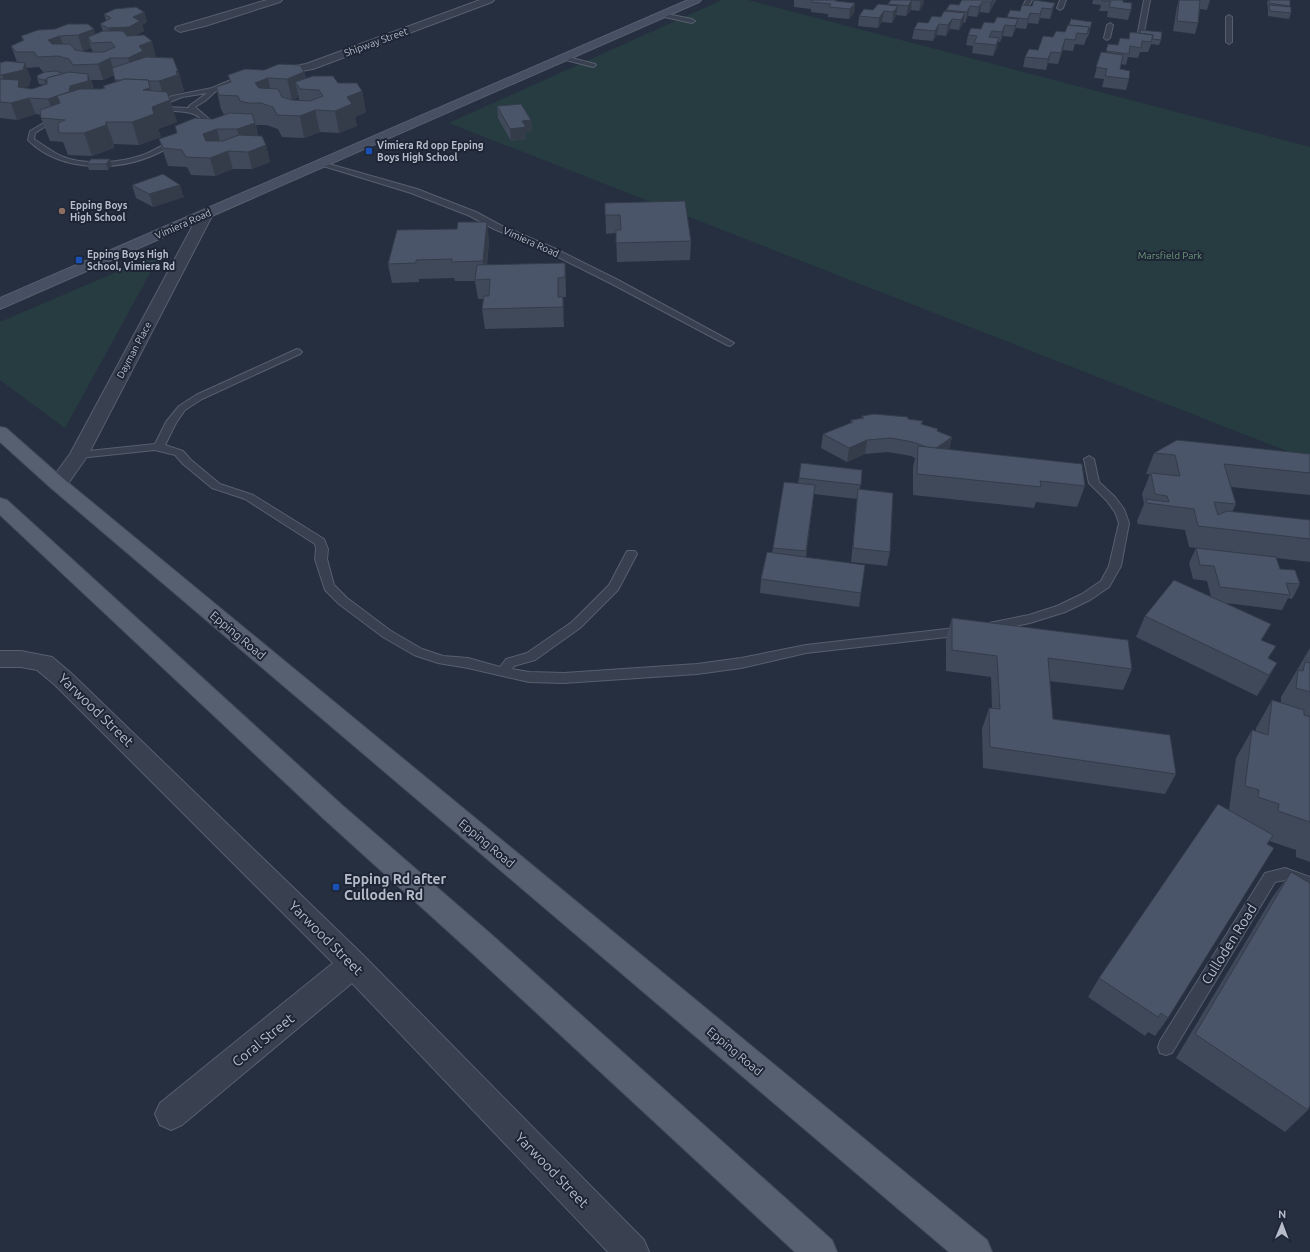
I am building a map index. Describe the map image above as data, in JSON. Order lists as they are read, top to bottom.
{
  "streets": {
    "main road": ["Epping Road"],
    "street": [
      "Shipway Street",
      "Vimiera Road",
      "Dayman Place",
      "Yarwood Street",
      "Coral Street"
    ],
    "lane": ["Culloden Road"]
  },
  "crossings": [
    ["Vimiera Road", "Dayman Place"],
    ["Dayman Place", "Epping Road"],
    ["Yarwood Street", "Coral Street"]
  ],
  "parks": ["Marsfield Park"],
  "places": {
    "transit": ["Vimiera Rd opp Epping Boys High School", "Epping Boys High School, Vimiera Rd", "Epping Rd after Culloden Rd"],
    "other": ["Epping Boys High School"]
  },
  "north": "top"
}
